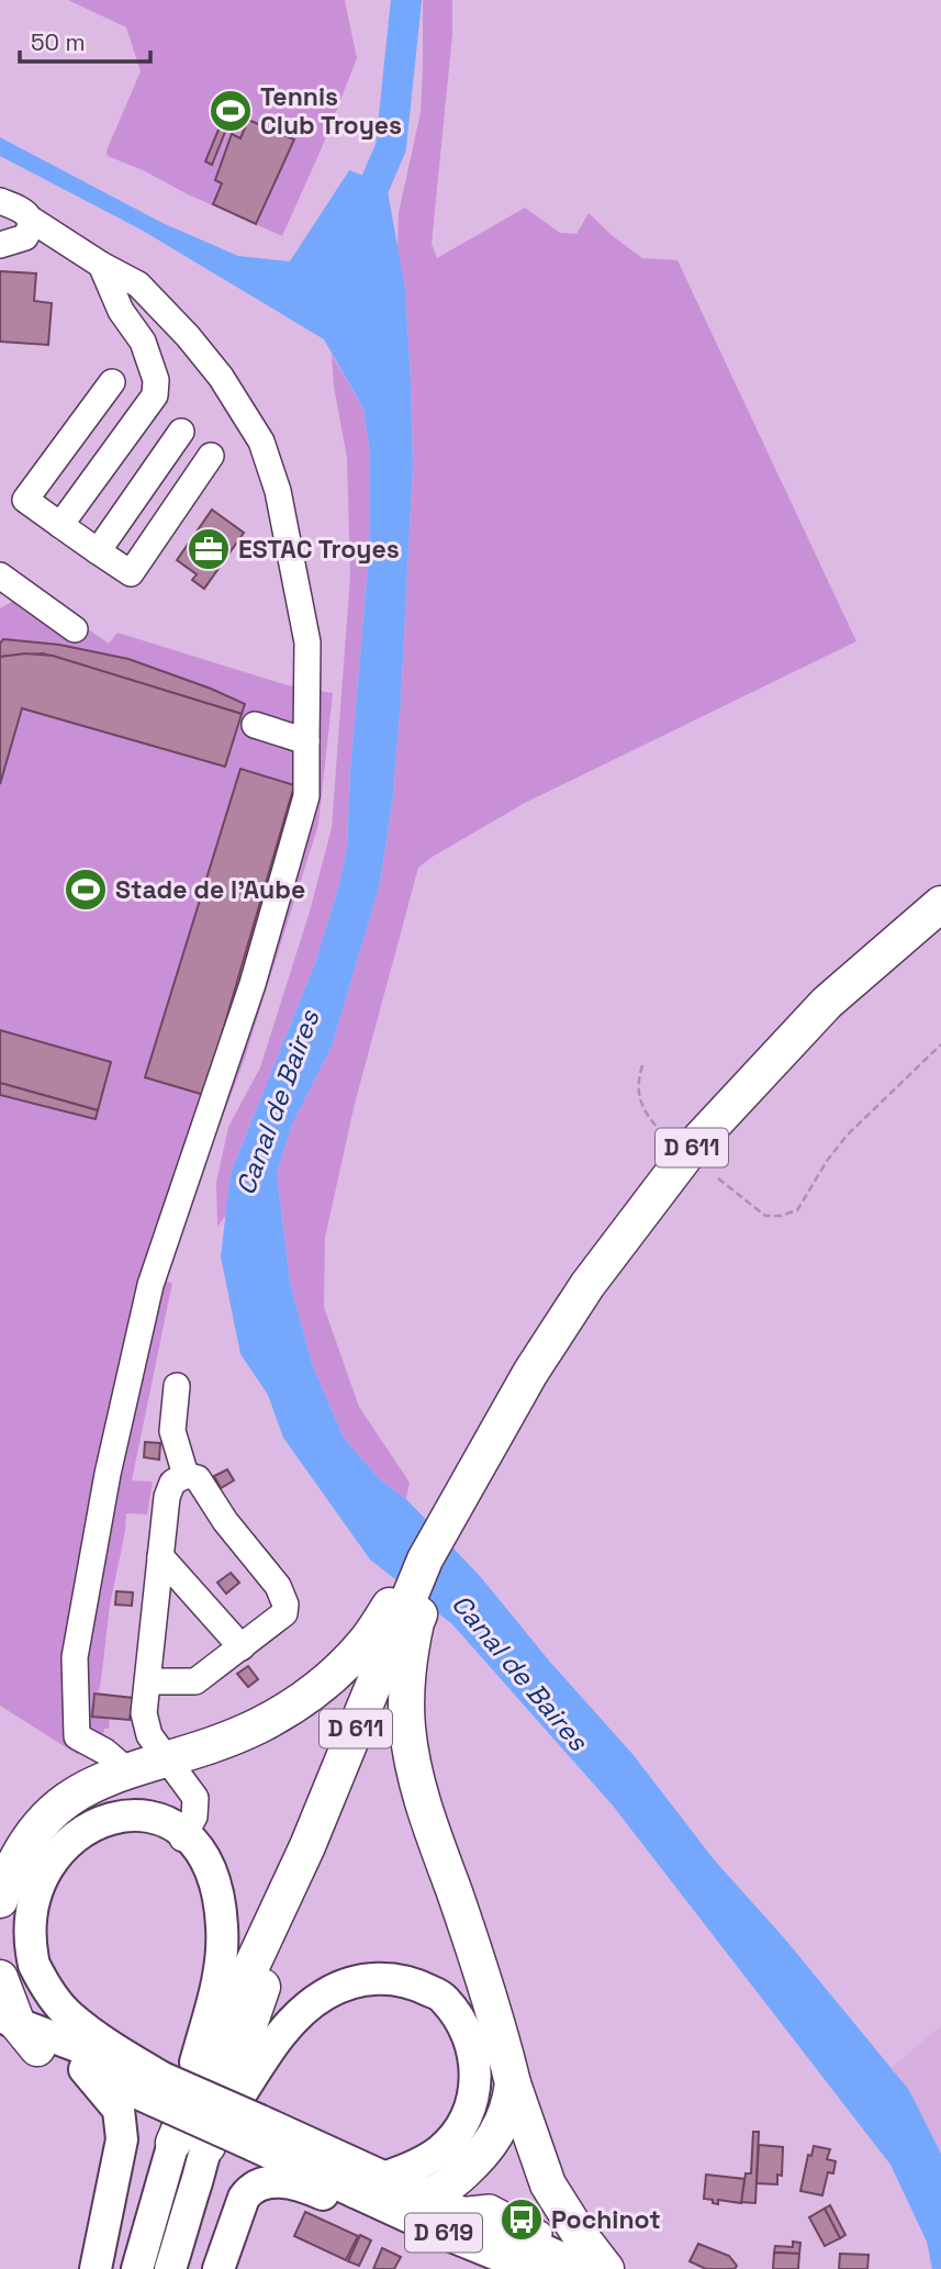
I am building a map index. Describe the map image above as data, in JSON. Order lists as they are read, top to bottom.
{
  "streets": {
    "highway": ["D 611"],
    "main road": ["D 619"]
  },
  "water": ["Canal de Baires"],
  "places": {
    "sports": ["Tennis Club Troyes", "Stade de l’Aube"],
    "office": ["ESTAC Troyes"],
    "bus stop": ["Pochinot"]
  },
  "scale_bar": "50 m"
}
